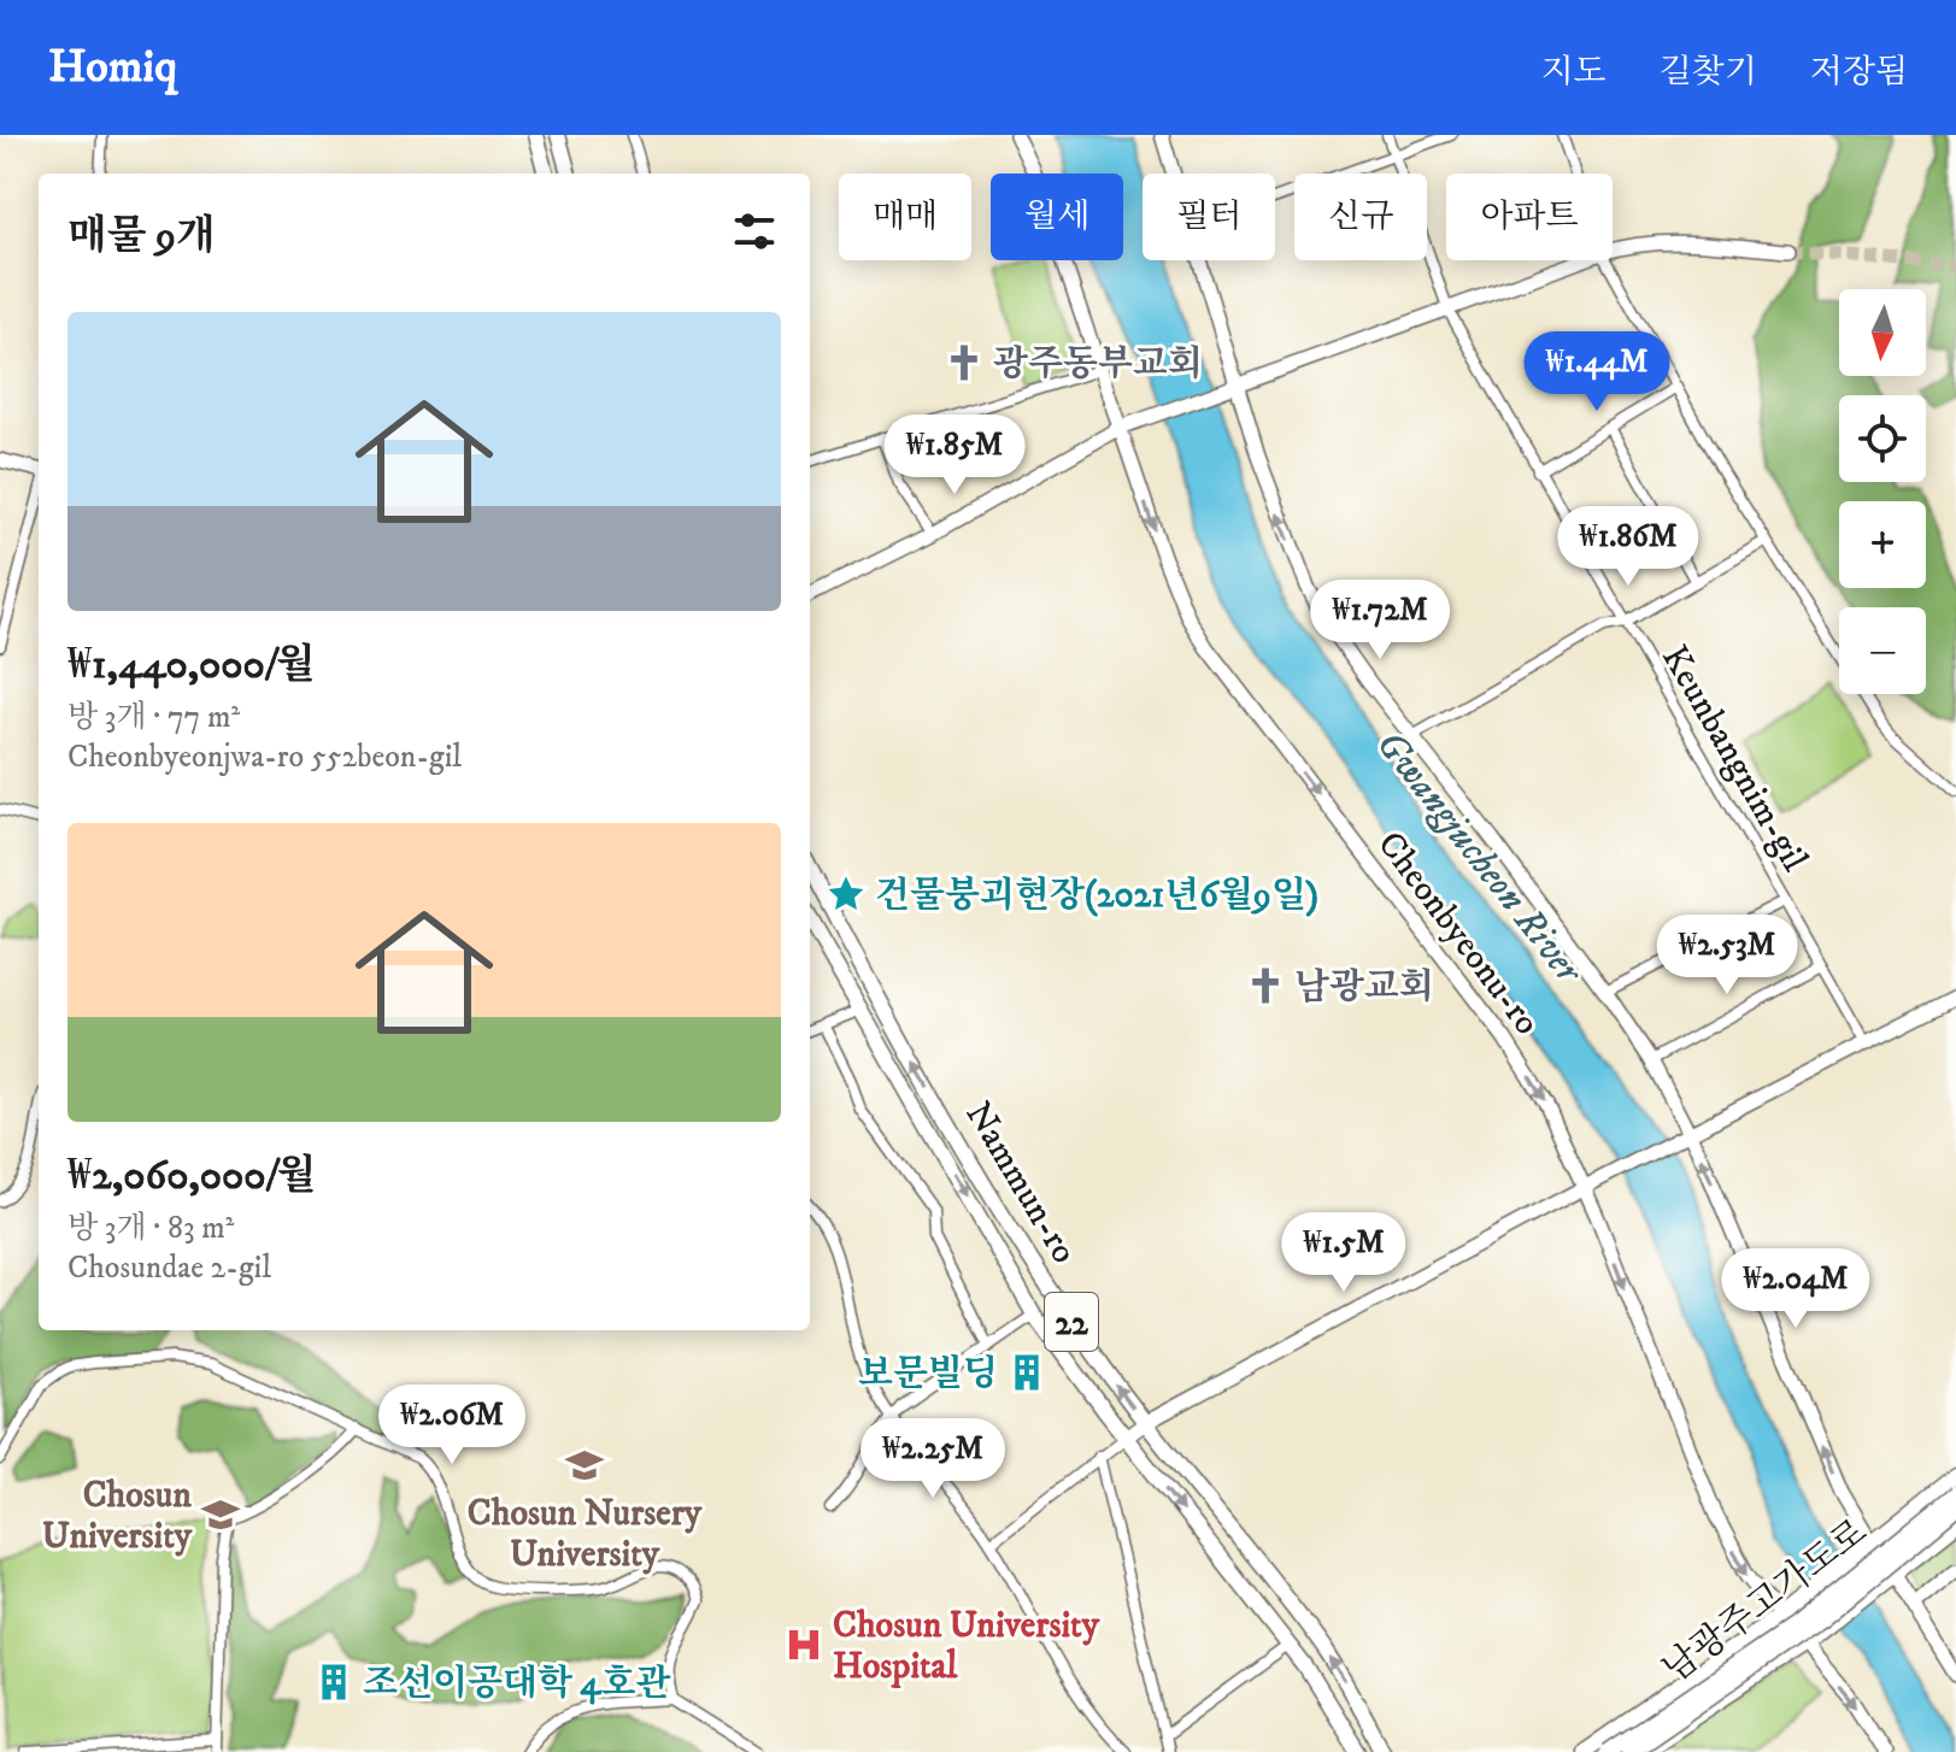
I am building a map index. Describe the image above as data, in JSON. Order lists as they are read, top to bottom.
{
  "streets": {
    "main road": ["Nammun-ro", "22", "남광주고가도로"],
    "street": ["Keunbangnim-gil", "Cheonbyeonu-ro"]
  },
  "water": ["Gwangjucheon River"],
  "places": {
    "church": ["광주동부교회", "남광교회"],
    "place": ["건물붕괴현장(2021년6월9일)"],
    "building": ["보문빌딩", "조선이공대학 4호관"],
    "school or university": ["Chosun Nursery University", "Chosun University"],
    "hospital": ["Chosun University Hospital"]
  },
  "north": "bottom",
  "page": {
    "header": "Homiq",
    "nav": ["지도", "길찾기", "저장됨"],
    "chip": [
      "매매",
      "월세",
      "필터",
      "신규",
      "아파트"
    ],
    "heading": "매물 9개",
    "map_buttons": ["+", "−"],
    "list": [
      {
        "name": "₩1,440,000/월",
        "note": "방 3개 · 77 m² · Cheonbyeonjwa-ro 552beon-gil"
      },
      {
        "name": "₩2,060,000/월",
        "note": "방 3개 · 83 m² · Chosundae 2-gil"
      }
    ],
    "price": [
      "₩1.44M",
      "₩1.85M",
      "₩1.86M",
      "₩1.72M",
      "₩2.53M",
      "₩1.5M",
      "₩2.04M",
      "₩2.06M",
      "₩2.25M"
    ]
  }
}
